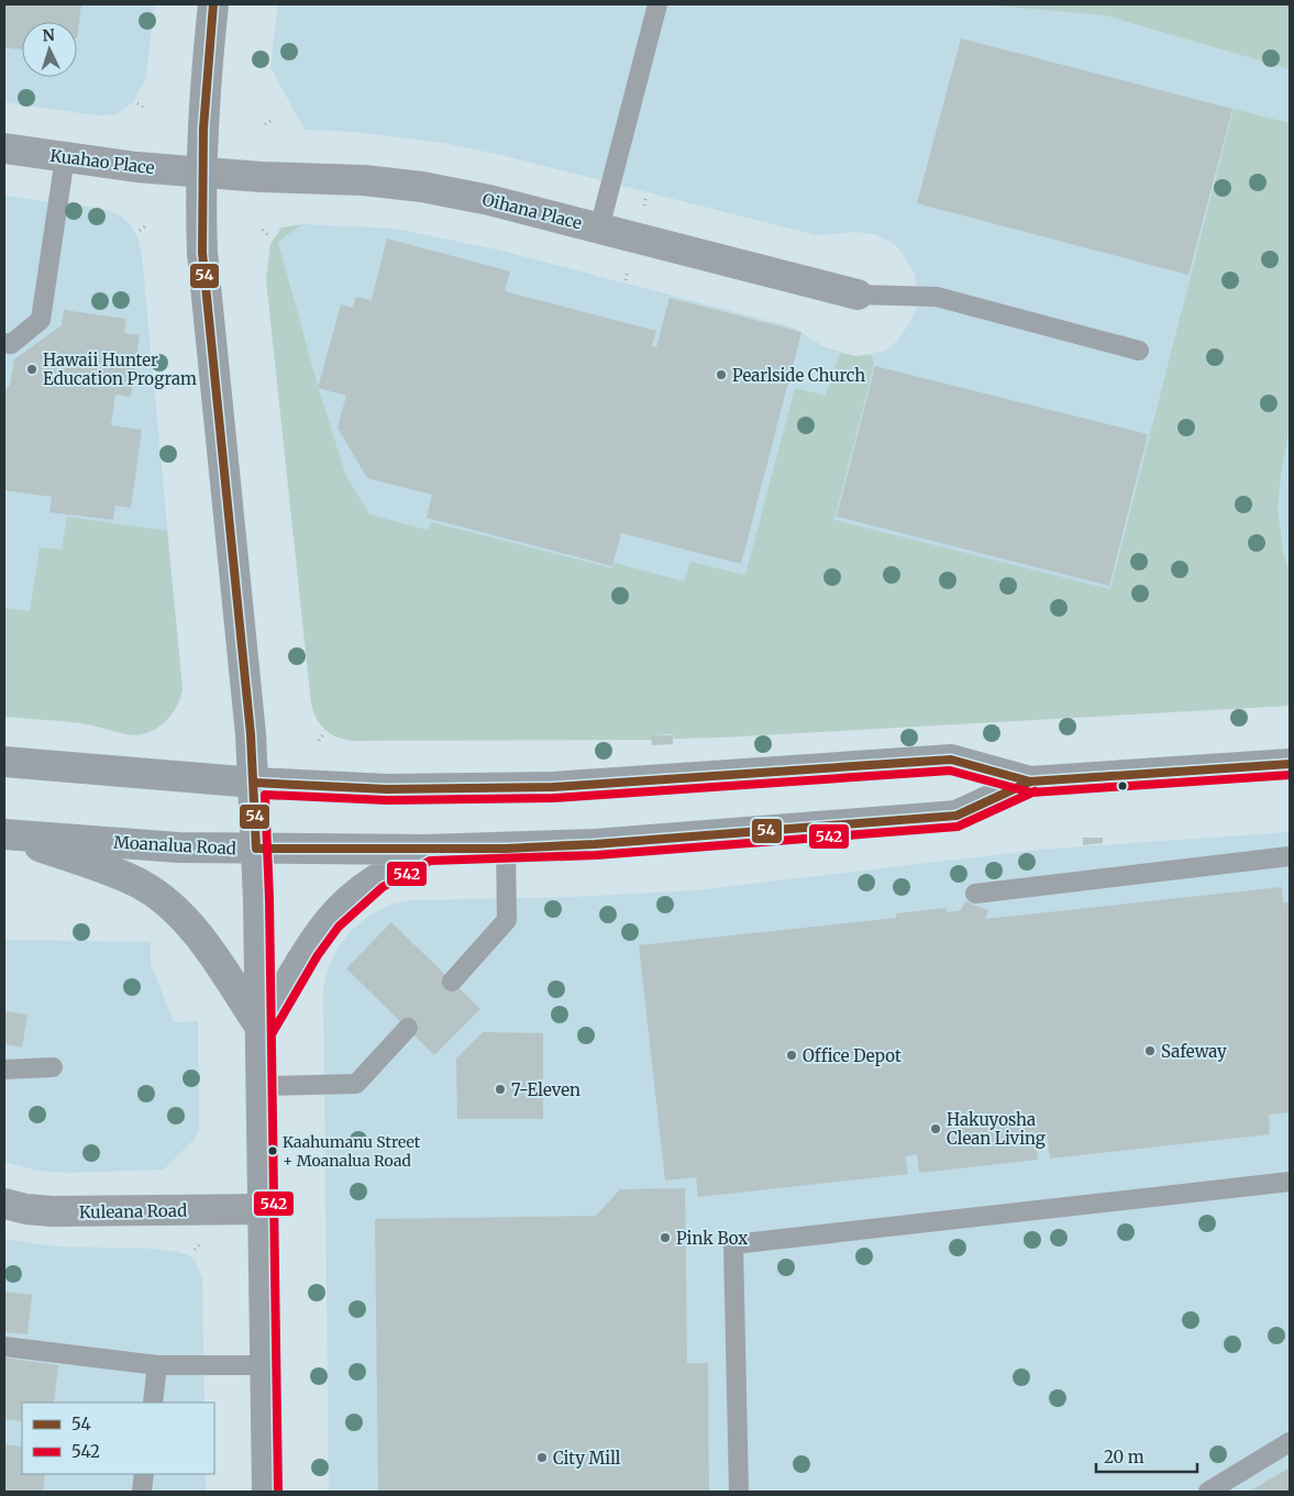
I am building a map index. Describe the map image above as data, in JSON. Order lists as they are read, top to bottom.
{
  "streets": {
    "main road": ["Moanalua Road"],
    "street": ["Kuahao Place", "Oihana Place", "Kuleana Road"]
  },
  "crossings": [
    ["Kuahao Place", "Oihana Place"]
  ],
  "places": [
    "Hawaii Hunter Education Program",
    "Pearlside Church",
    "Safeway",
    "Office Depot",
    "7-Eleven",
    "Hakuyosha Clean Living",
    "Kaahumanu Street + Moanalua Road",
    "Pink Box",
    "City Mill"
  ],
  "lines": ["transit line 54", "transit line 542"],
  "legend": ["54", "542"],
  "scale_bar": "20 m",
  "north": "top"
}
